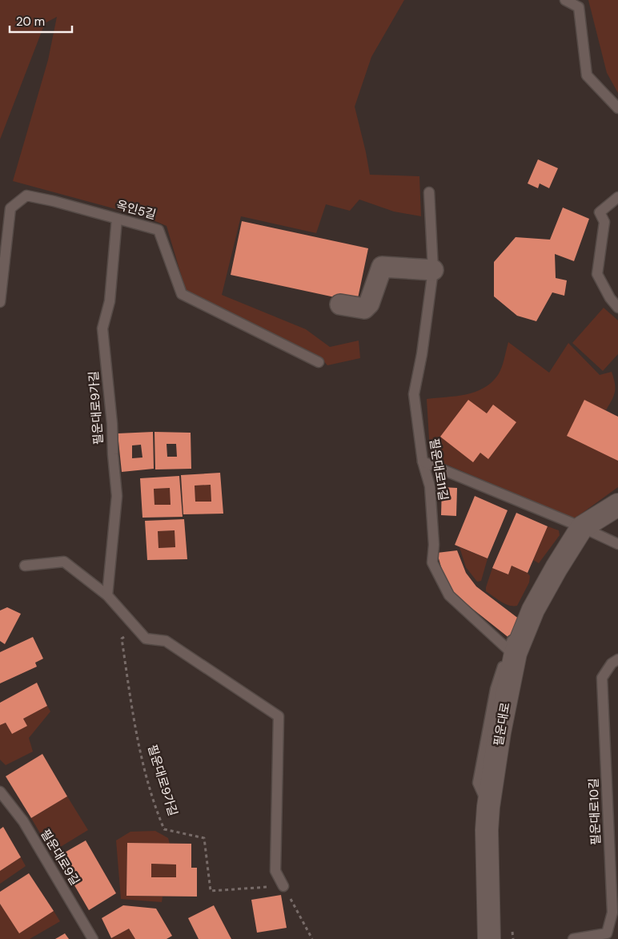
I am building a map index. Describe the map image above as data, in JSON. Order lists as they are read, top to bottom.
{
  "streets": {
    "street": ["필운대로"],
    "lane": [
      "옥인5길",
      "필운대로9가길",
      "필운대로11길",
      "필운대로10길",
      "필운대로9길"
    ]
  },
  "crossings": [
    ["옥인5길", "필운대로9가길"]
  ],
  "scale_bar": "20 m"
}
